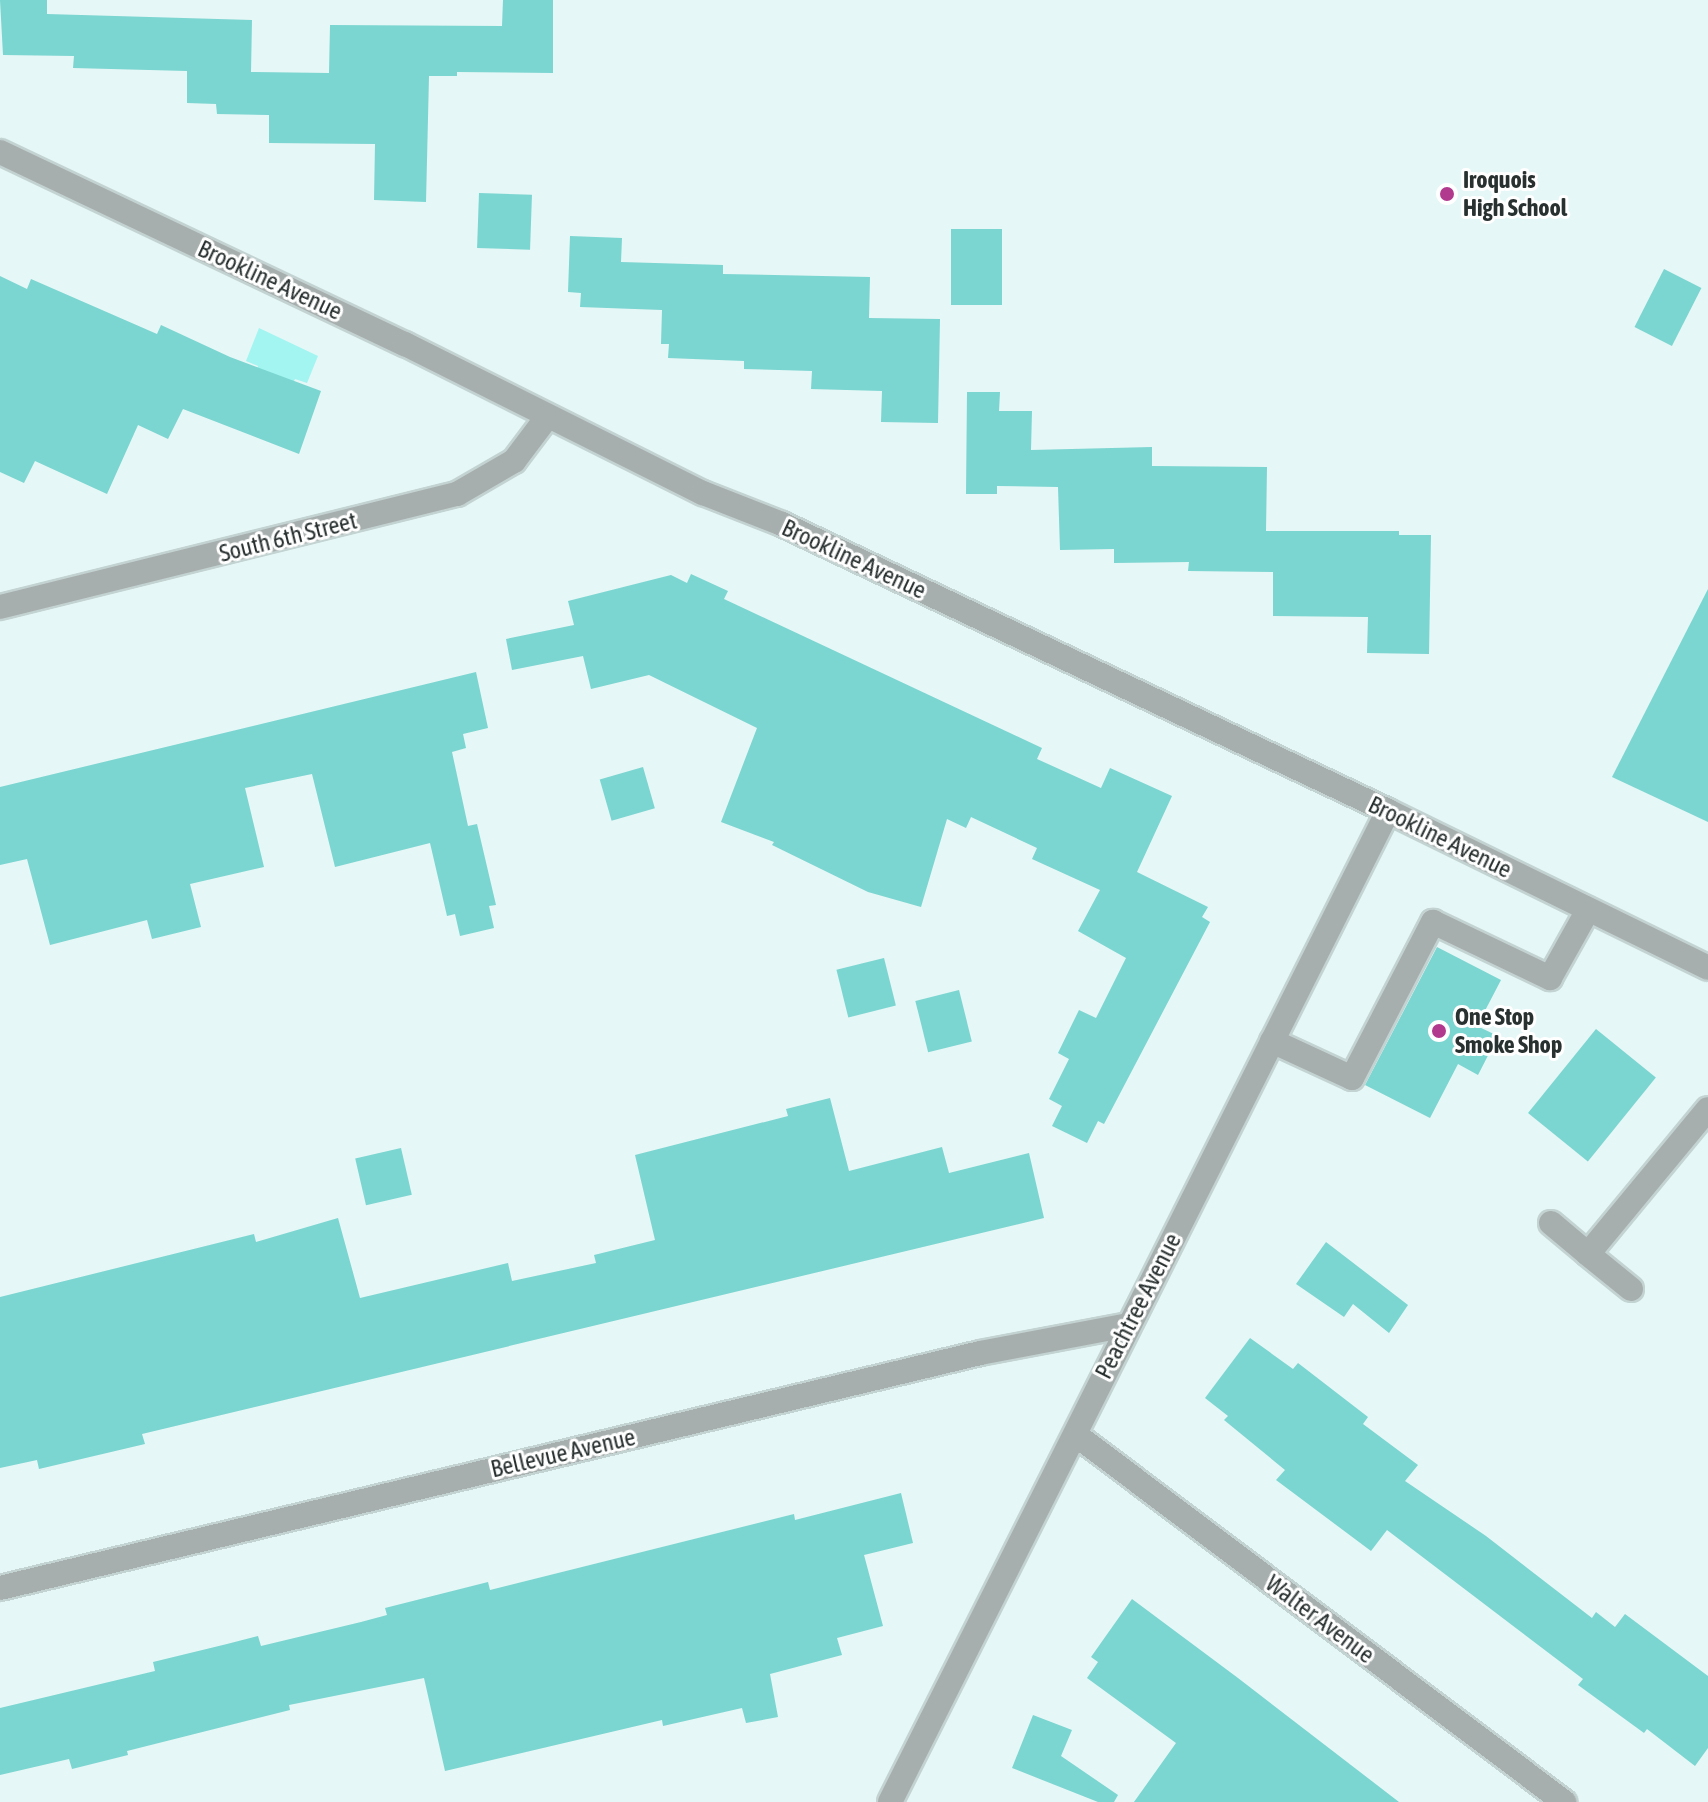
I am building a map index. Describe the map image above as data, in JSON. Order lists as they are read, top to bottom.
{
  "streets": {
    "street": [
      "Brookline Avenue",
      "South 6th Street",
      "Peachtree Avenue",
      "Bellevue Avenue",
      "Walter Avenue"
    ]
  },
  "crossings": [
    ["Brookline Avenue", "South 6th Street"],
    ["Brookline Avenue", "Peachtree Avenue"],
    ["Peachtree Avenue", "Bellevue Avenue"],
    ["Peachtree Avenue", "Walter Avenue"]
  ],
  "places": ["Iroquois High School", "One Stop Smoke Shop"]
}
